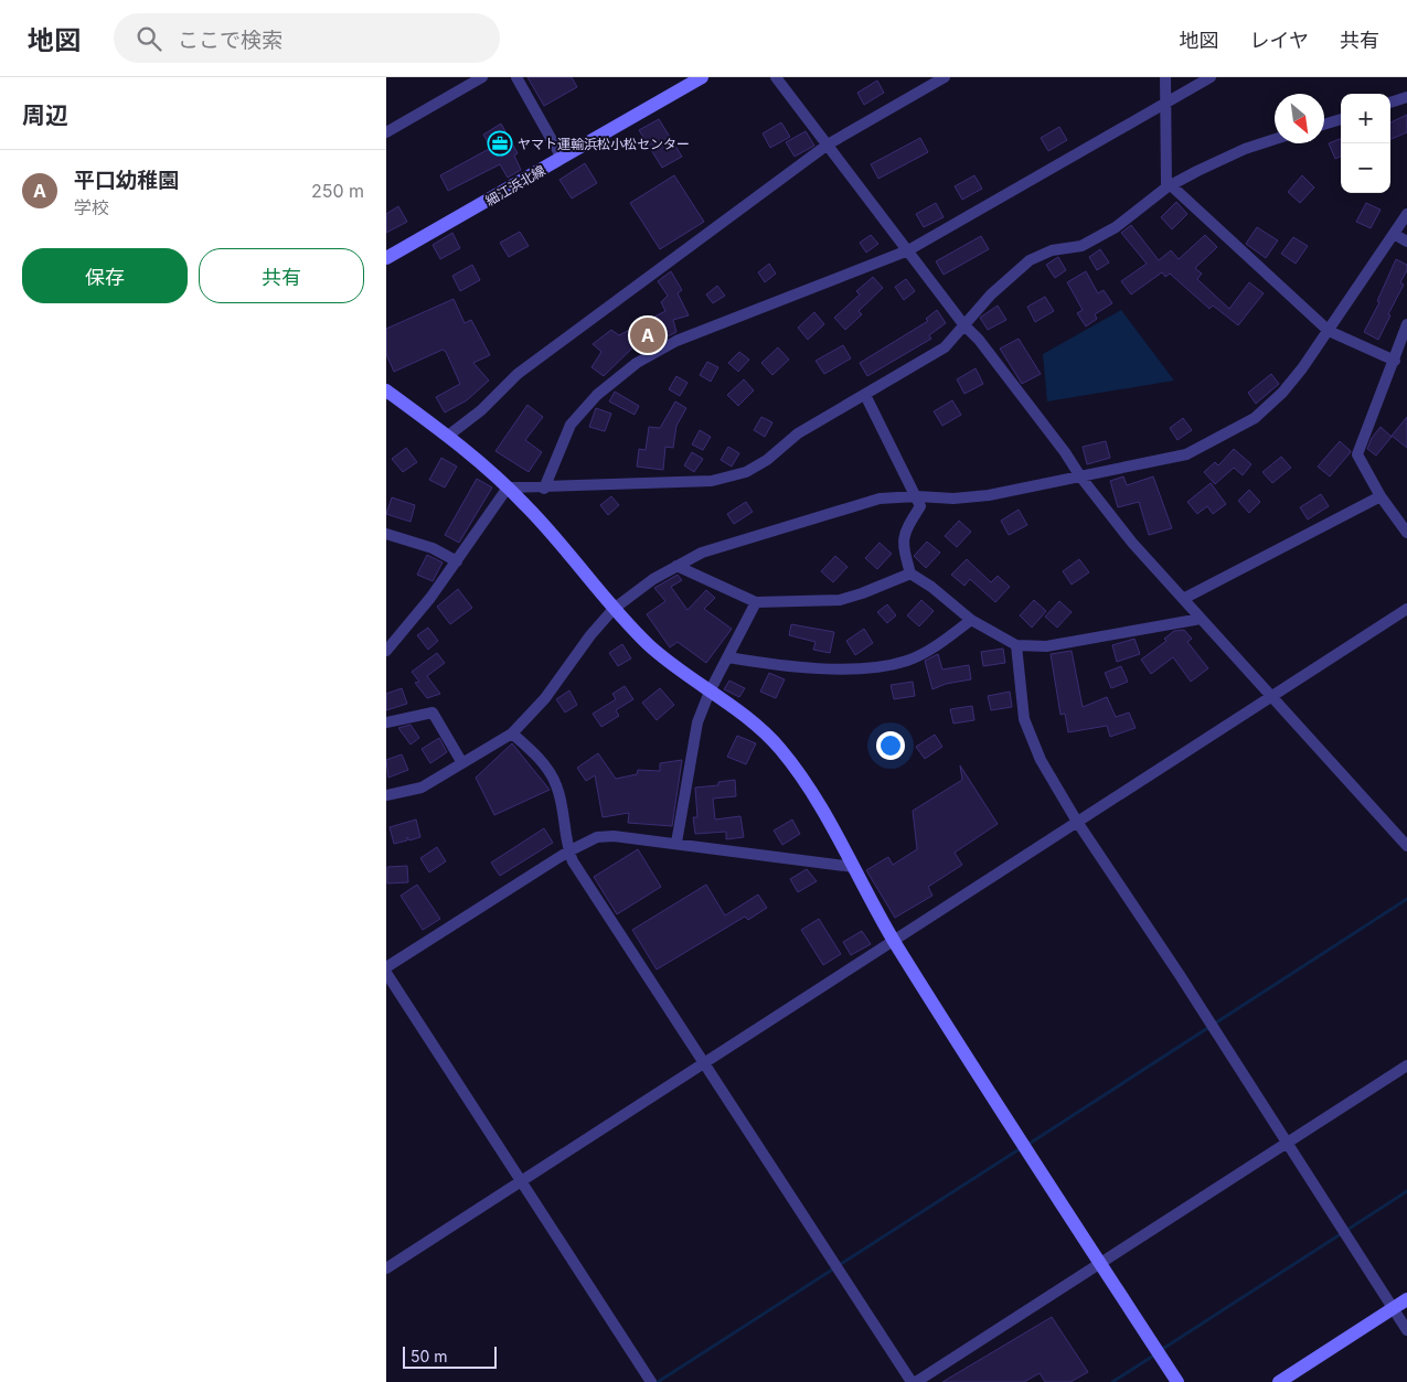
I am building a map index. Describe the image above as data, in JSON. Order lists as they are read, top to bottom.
{
  "streets": {
    "street": ["細江浜北線"]
  },
  "places": {
    "office": ["ヤマト運輸浜松小松センター"]
  },
  "scale_bar": "50 m",
  "north": "bottom right",
  "page": {
    "header": "地図",
    "search": "ここで検索",
    "nav": ["地図", "レイヤ", "共有"],
    "heading": "周辺",
    "map_buttons": ["+", "−"],
    "list": [
      {
        "mark": "A",
        "name": "平口幼稚園",
        "note": "学校",
        "value": "250 m"
      }
    ],
    "buttons": ["保存", "共有"],
    "pins": "A",
    "scale": "50 m"
  }
}
